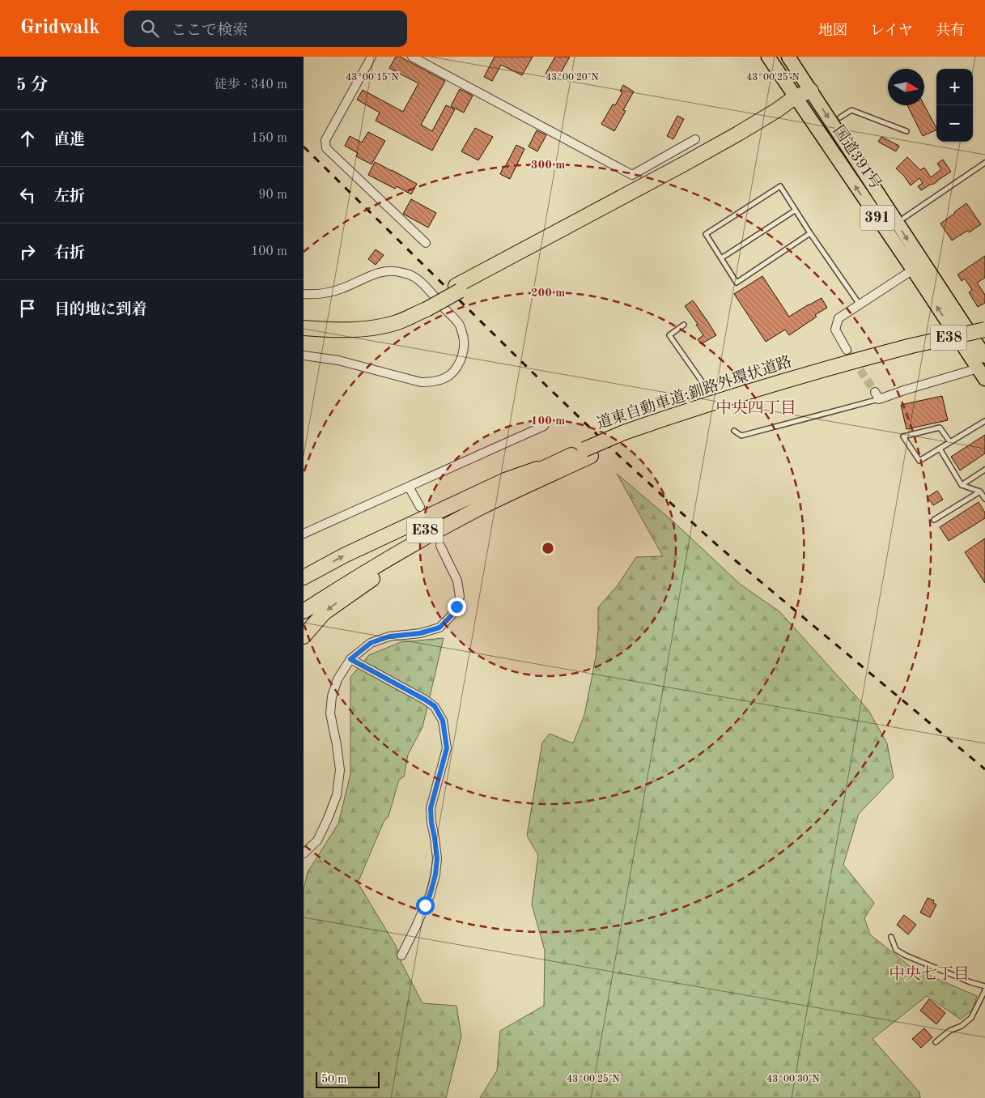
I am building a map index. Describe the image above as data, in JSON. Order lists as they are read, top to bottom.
{
  "streets": {
    "highway": [
      "国道391号",
      "391",
      "E38",
      "道東自動車道;釧路外環状道路"
    ]
  },
  "districts": ["中央四丁目", "中央七丁目"],
  "scale_bar": "50 m",
  "north": "right",
  "page": {
    "header": "Gridwalk",
    "search": "ここで検索",
    "nav": ["地図", "レイヤ", "共有"],
    "heading": ["5 分", "徒歩 · 340 m"],
    "map_buttons": ["+", "−"],
    "list": [
      ["直進", "150 m"],
      ["左折", "90 m"],
      ["右折", "100 m"],
      "目的地に到着"
    ],
    "scale": "50 m"
  },
  "coordinates": [
    "43°00'15\"N",
    "43°00'20\"N",
    "43°00'25\"N",
    "43°00'30\"N"
  ],
  "rings": ["300 m", "200 m", "100 m"]
}
